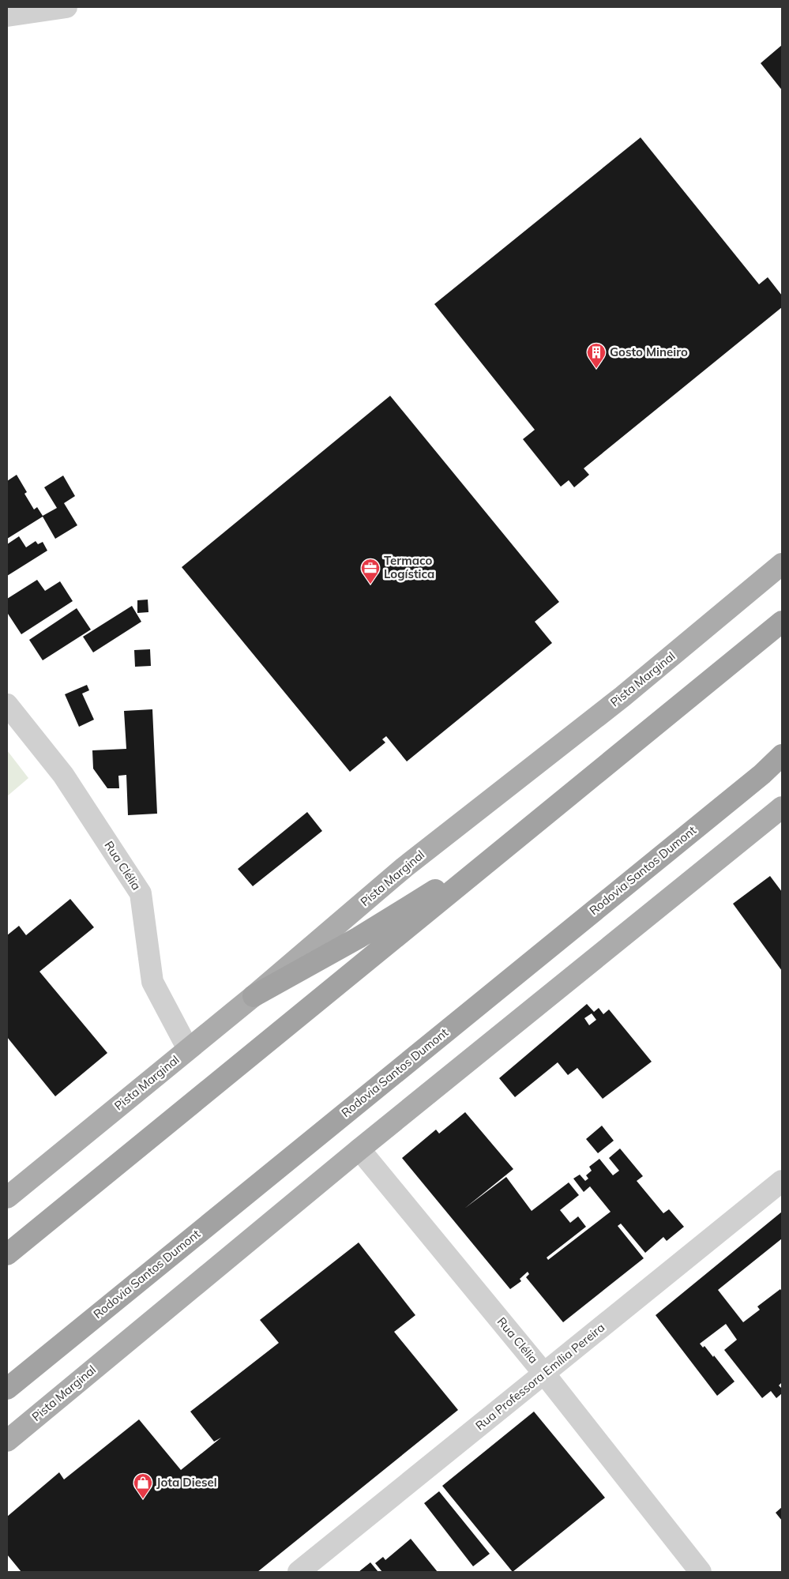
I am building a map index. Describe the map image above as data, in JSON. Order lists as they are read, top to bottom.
{
  "streets": {
    "highway": ["Rodovia Santos Dumont"],
    "main road": ["Pista Marginal"],
    "street": ["Rua Clélia", "Rua Professora Emília Pereira"]
  },
  "crossings": [
    ["Pista Marginal", "Rua Clélia"],
    ["Rua Clélia", "Rua Professora Emília Pereira"]
  ],
  "places": {
    "building": ["Gosto Mineiro"],
    "office": ["Termaco Logística"],
    "shop": ["Jota Diesel"]
  }
}
